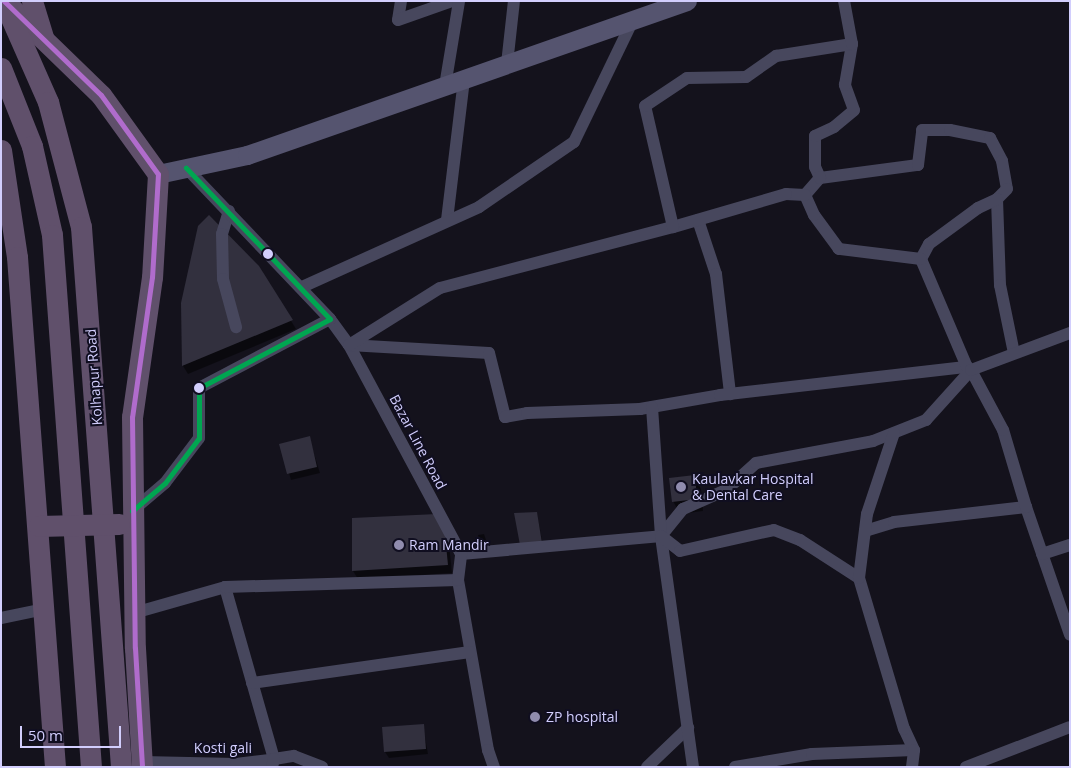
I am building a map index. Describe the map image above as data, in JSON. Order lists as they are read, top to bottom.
{
  "streets": {
    "highway": ["Kolhapur Road"],
    "street": ["Bazar Line Road", "Kosti gali"]
  },
  "places": ["Kaulavkar Hospital & Dental Care", "Ram Mandir", "ZP hospital"],
  "scale_bar": "50 m"
}
